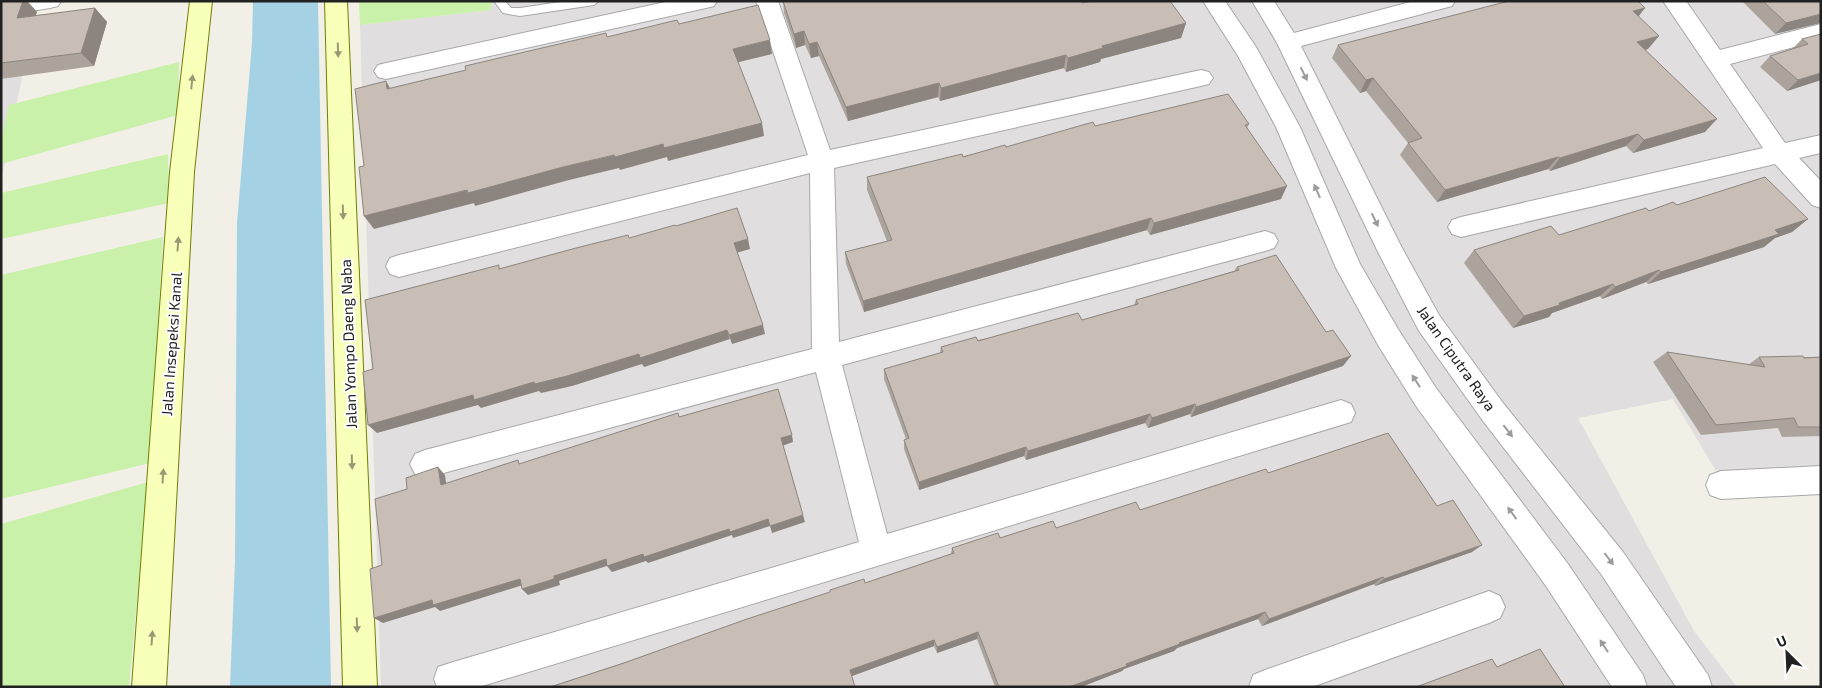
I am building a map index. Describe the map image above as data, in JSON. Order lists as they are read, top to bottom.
{
  "streets": {
    "street": ["Jalan Insepeksi Kanal", "Jalan Yompo Daeng Naba", "Jalan Ciputra Raya"]
  },
  "one_way": ["Jalan Insepeksi Kanal", "Jalan Yompo Daeng Naba"],
  "north": "top left"
}
